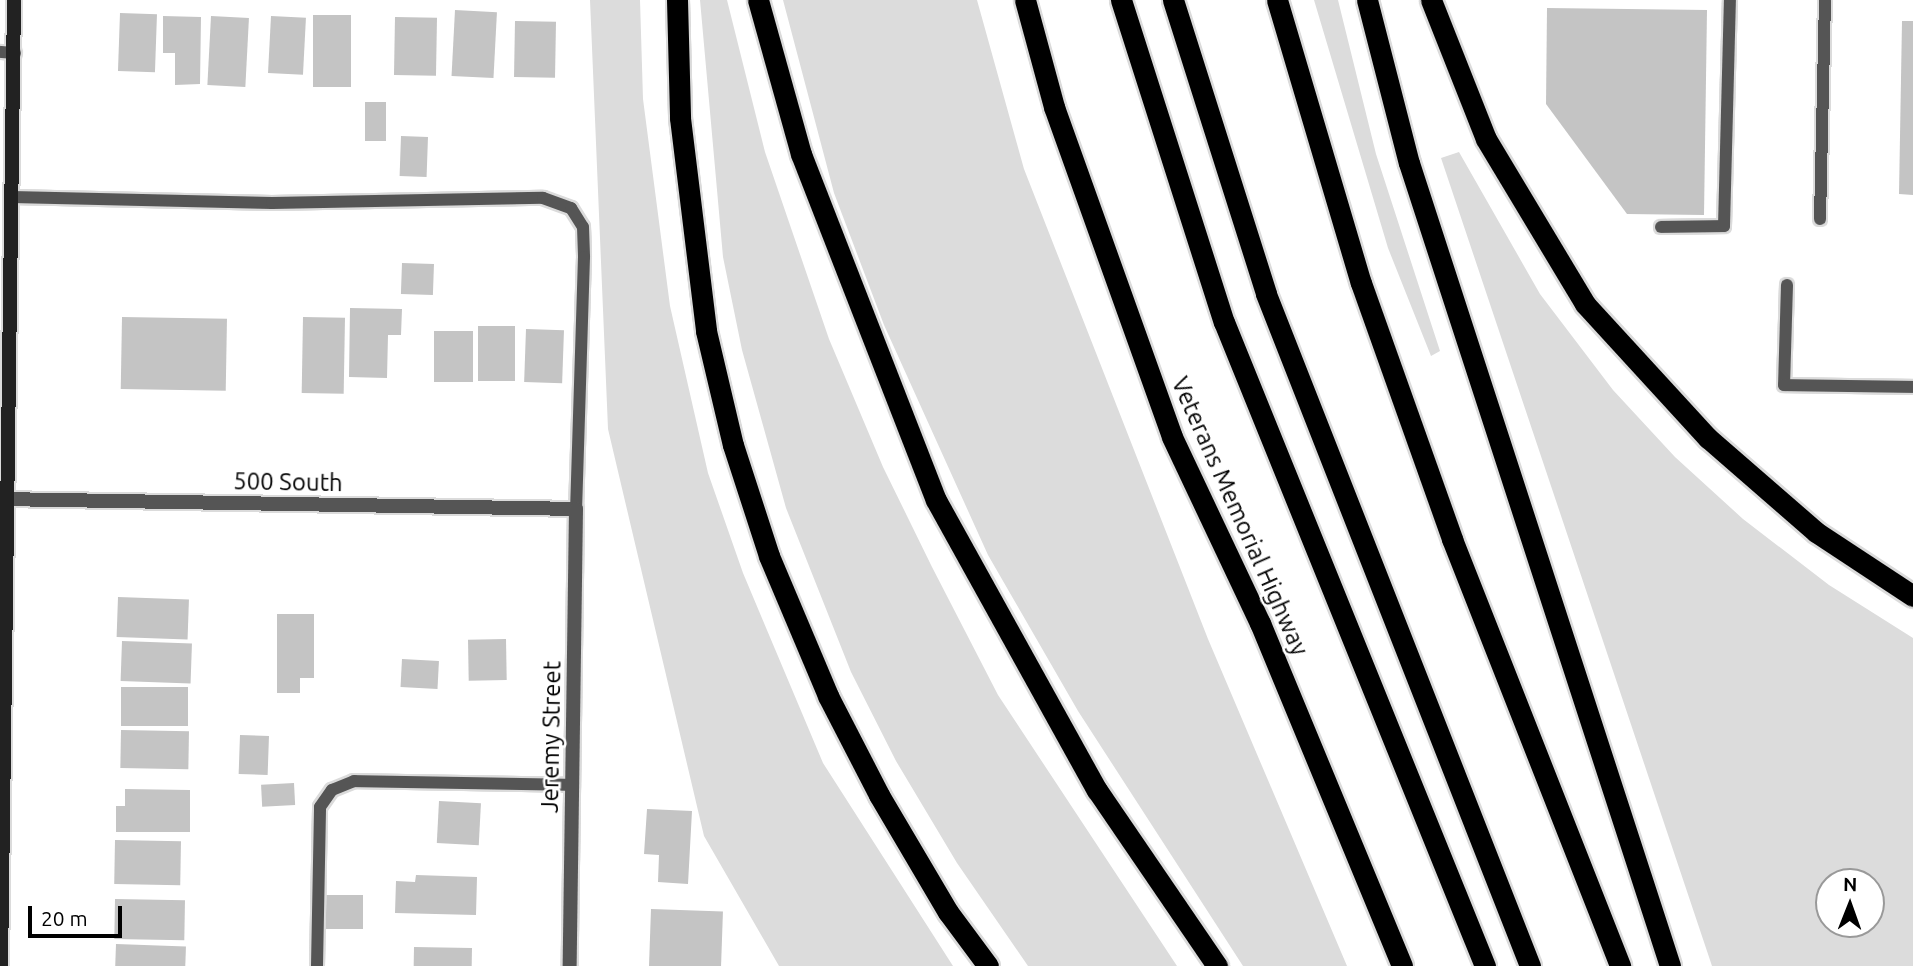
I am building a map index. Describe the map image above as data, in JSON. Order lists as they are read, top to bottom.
{
  "streets": {
    "highway": ["Veterans Memorial Highway"],
    "street": ["500 South", "Jeremy Street"]
  },
  "crossings": [
    ["500 South", "Jeremy Street"]
  ],
  "scale_bar": "20 m",
  "north": "top"
}
